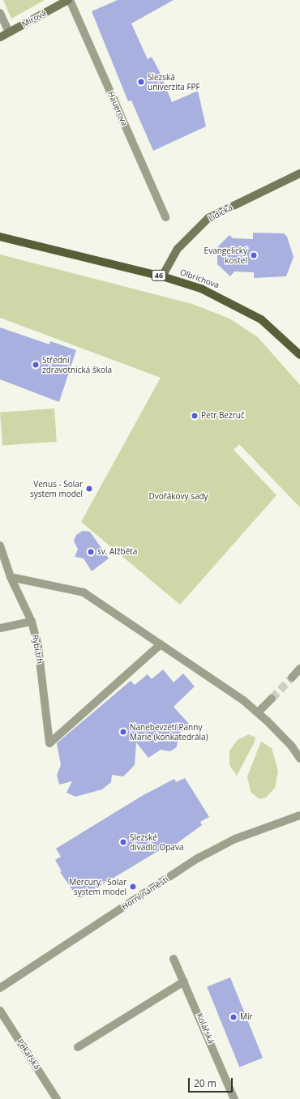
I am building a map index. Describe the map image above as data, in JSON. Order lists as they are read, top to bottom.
{
  "streets": {
    "main road": ["46", "Olbrichova"],
    "street": [
      "Mírová",
      "Hauerova",
      "Lidická",
      "Rybí trh",
      "Horní náměstí",
      "Kolářská",
      "Pekařská"
    ]
  },
  "crossings": [
    ["Mírová", "Hauerova"],
    ["Lidická", "Olbrichova"]
  ],
  "parks": ["Dvořákovy sady"],
  "places": [
    "Slezská univerzita FPF",
    "Evangelický kostel",
    "Střední zdravotnická škola",
    "Petr Bezruč",
    "Venus - Solar system model",
    "sv. Alžběta",
    "Nanebevzetí Panny Marie (konkatedrála)",
    "Slezské divadlo Opava",
    "Mercury - Solar system model",
    "Mír"
  ],
  "scale_bar": "20 m"
}
